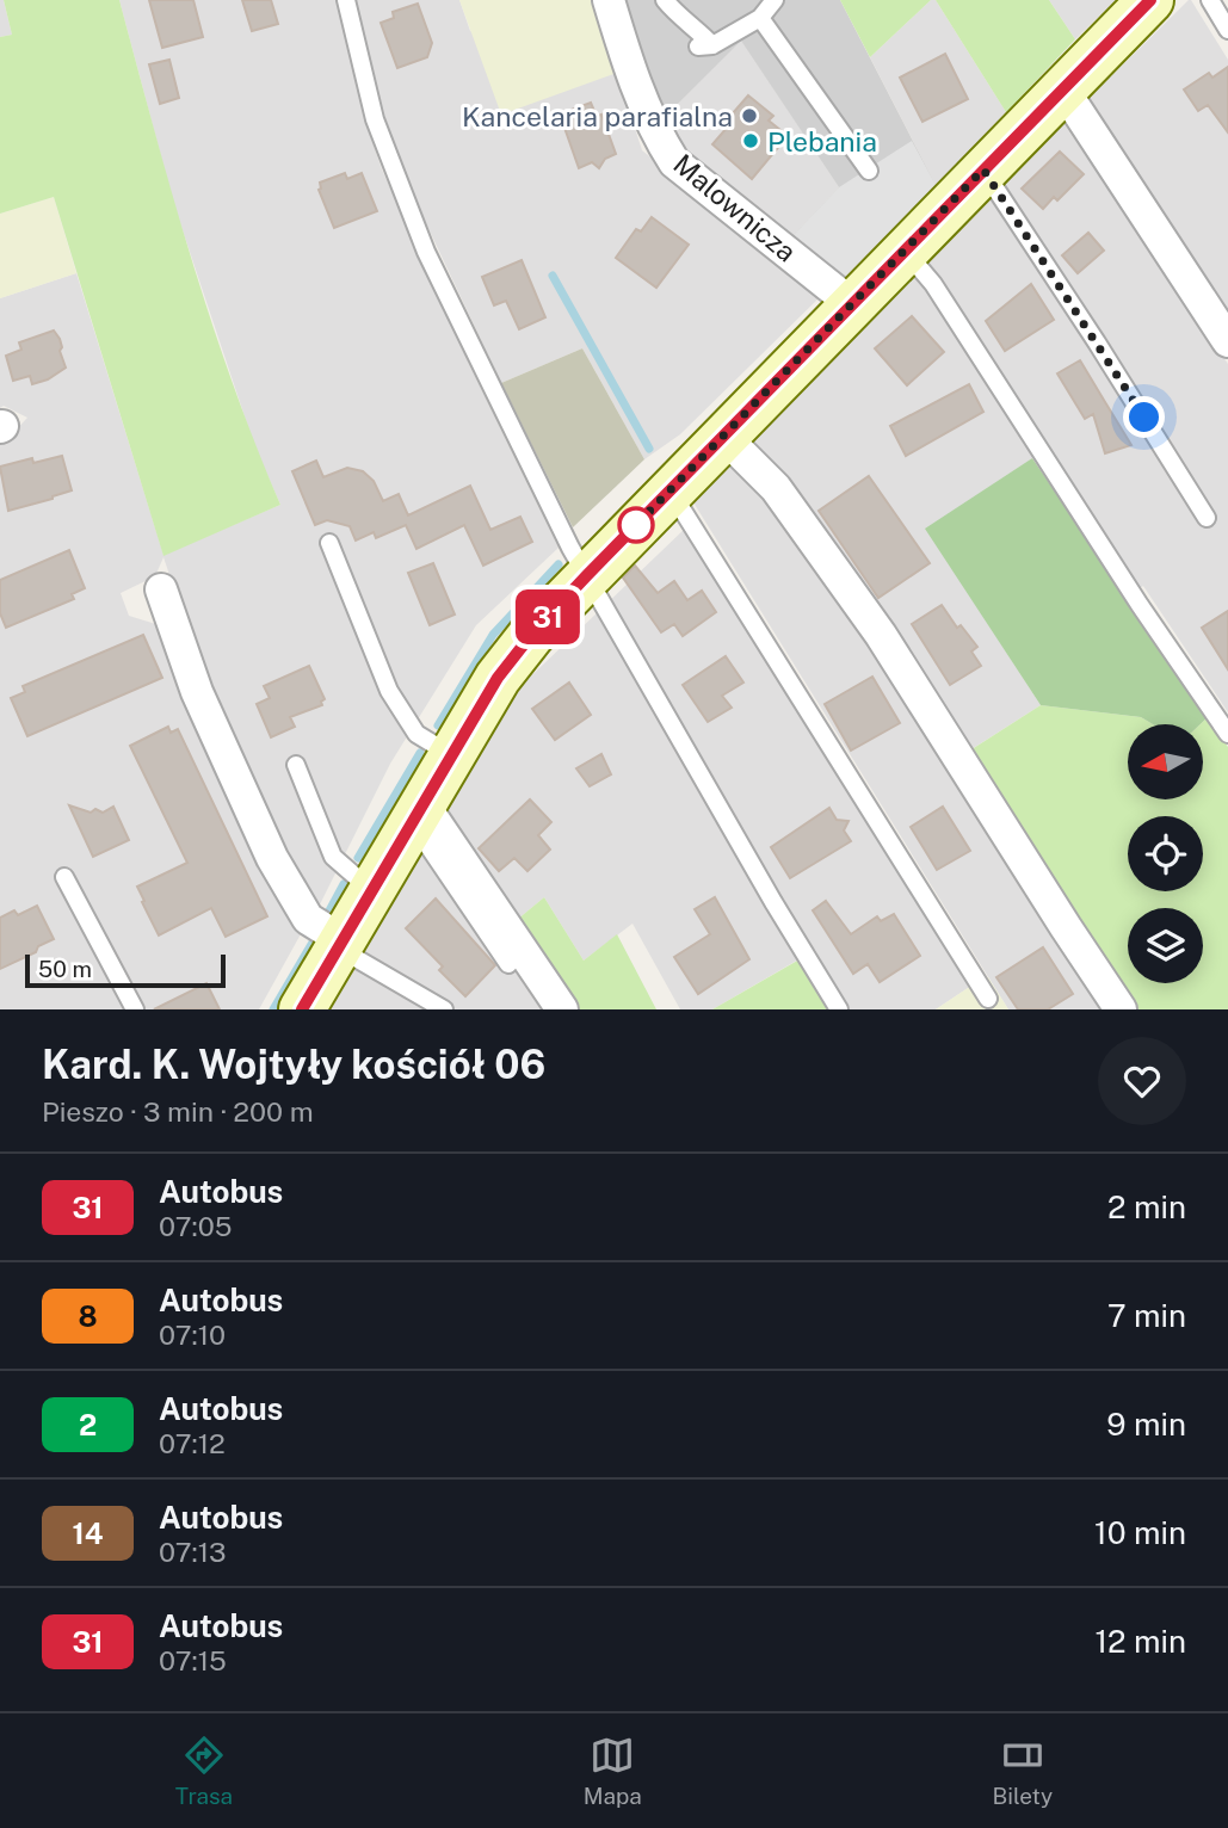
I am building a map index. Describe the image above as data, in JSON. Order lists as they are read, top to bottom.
{
  "streets": {
    "street": ["Malownicza"]
  },
  "places": ["Kancelaria parafialna", "Plebania"],
  "lines": ["bus line 31"],
  "scale_bar": "50 m",
  "north": "left",
  "page": {
    "on_map": "31",
    "scale": "50 m",
    "heading": ["Kard. K. Wojtyły kościół 06", "Pieszo · 3 min · 200 m"],
    "list": [
      {
        "mark": "31",
        "name": "Autobus",
        "note": "07:05",
        "value": "2 min"
      },
      {
        "mark": "8",
        "name": "Autobus",
        "note": "07:10",
        "value": "7 min"
      },
      {
        "mark": "2",
        "name": "Autobus",
        "note": "07:12",
        "value": "9 min"
      },
      {
        "mark": "14",
        "name": "Autobus",
        "note": "07:13",
        "value": "10 min"
      },
      {
        "mark": "31",
        "name": "Autobus",
        "note": "07:15",
        "value": "12 min"
      }
    ],
    "tabs": ["Trasa", "Mapa", "Bilety"]
  }
}
